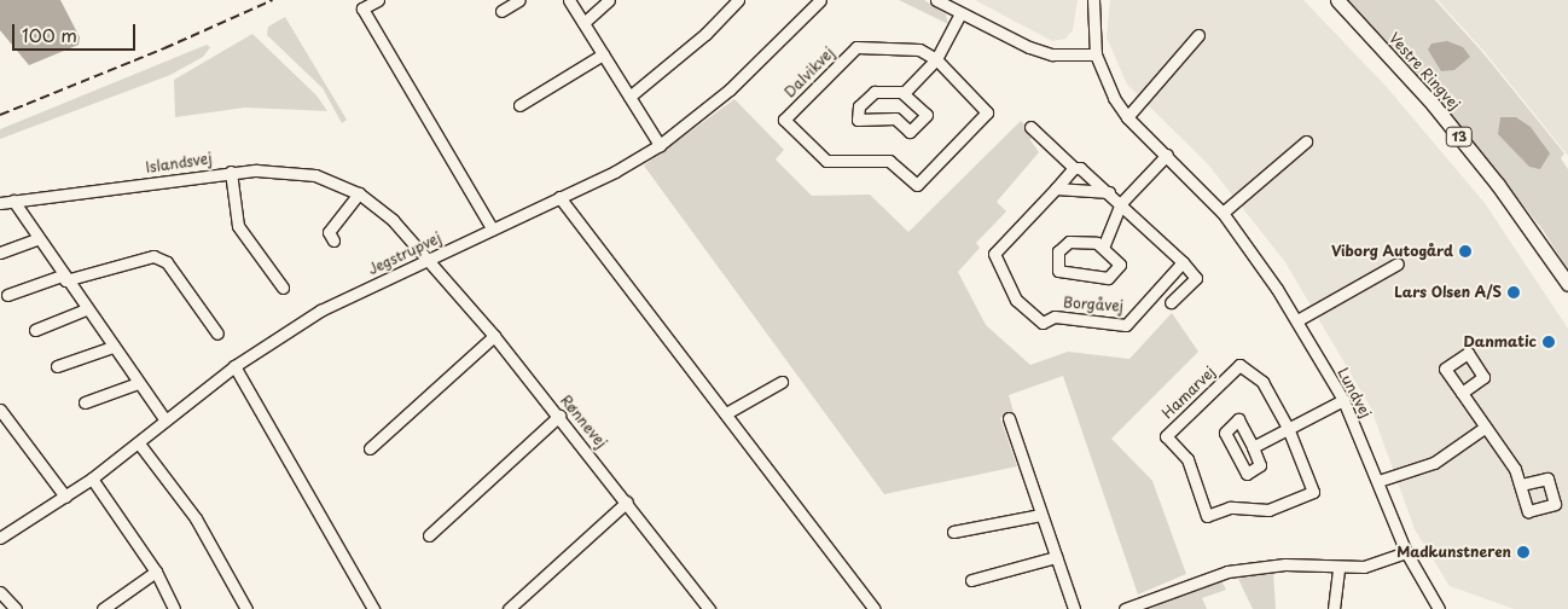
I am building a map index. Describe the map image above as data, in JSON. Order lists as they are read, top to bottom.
{
  "streets": {
    "main road": ["Vestre Ringvej", "13"],
    "street": [
      "Dalvikvej",
      "Islandsvej",
      "Jegstrupvej",
      "Borgåvej",
      "Hamarvej",
      "Lundvej",
      "Rønnevej"
    ]
  },
  "crossings": [
    ["Islandsvej", "Jegstrupvej"],
    ["Islandsvej", "Rønnevej"],
    ["Jegstrupvej", "Rønnevej"]
  ],
  "places": [
    "Viborg Autogård",
    "Lars Olsen A/S",
    "Danmatic",
    "Madkunstneren"
  ],
  "scale_bar": "100 m"
}
